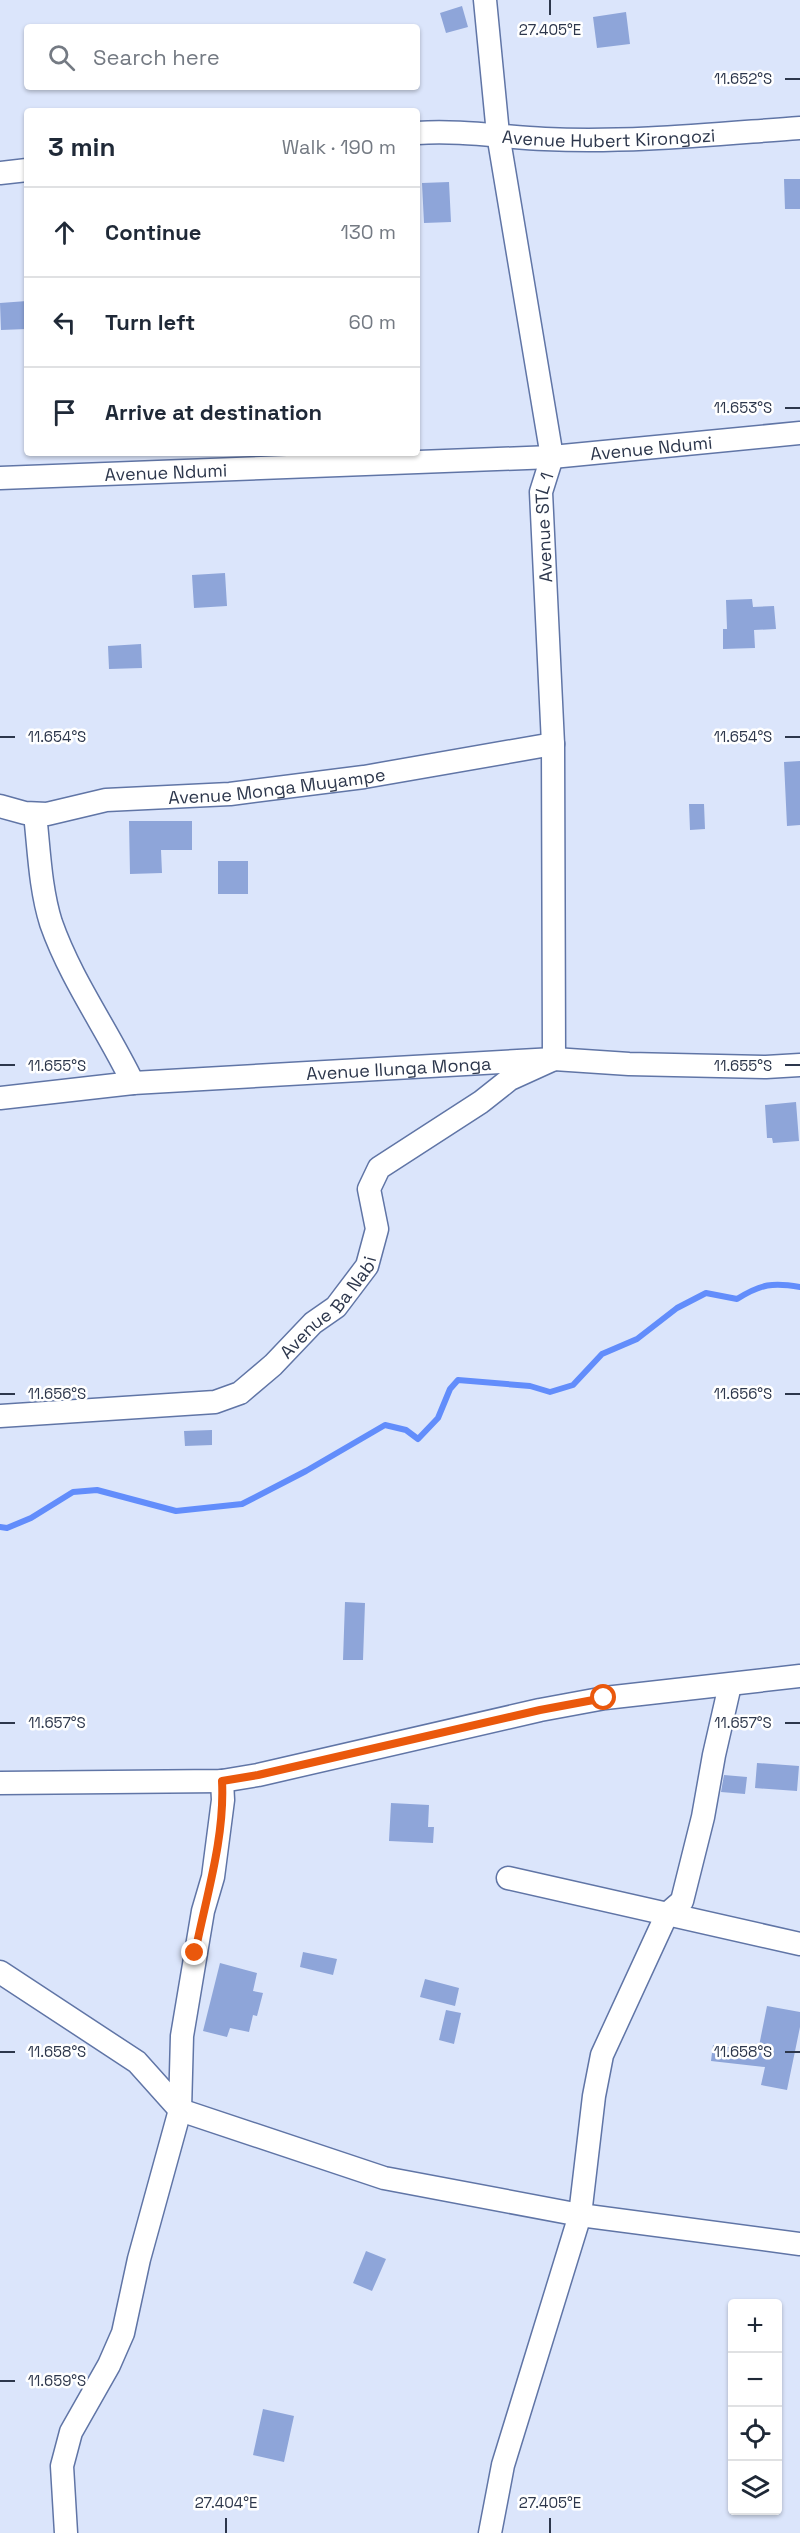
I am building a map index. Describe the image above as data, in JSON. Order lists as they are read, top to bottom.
{
  "streets": {
    "street": [
      "Avenue Hubert Kirongozi",
      "Avenue Ndumi",
      "Avenue STL 1",
      "Avenue Monga Muyampe",
      "Avenue Ilunga Monga",
      "Avenue Ba Nabi"
    ]
  },
  "crossings": [
    ["Avenue Hubert Kirongozi", "Avenue STL 1"],
    ["Avenue Ndumi", "Avenue STL 1"],
    ["Avenue STL 1", "Avenue Monga Muyampe"],
    ["Avenue STL 1", "Avenue Ilunga Monga"],
    ["Avenue STL 1", "Avenue Ba Nabi"],
    ["Avenue Ilunga Monga", "Avenue Ba Nabi"]
  ],
  "page": {
    "search": "Search here",
    "heading": ["3 min", "Walk · 190 m"],
    "list": [
      ["Continue", "130 m"],
      ["Turn left", "60 m"],
      "Arrive at destination"
    ],
    "map_buttons": ["+", "−"]
  },
  "coordinates": [
    "27.405°E",
    "11.652°S",
    "11.653°S",
    "11.654°S",
    "11.655°S",
    "11.656°S",
    "11.657°S",
    "11.658°S",
    "11.659°S",
    "27.404°E"
  ]
}
